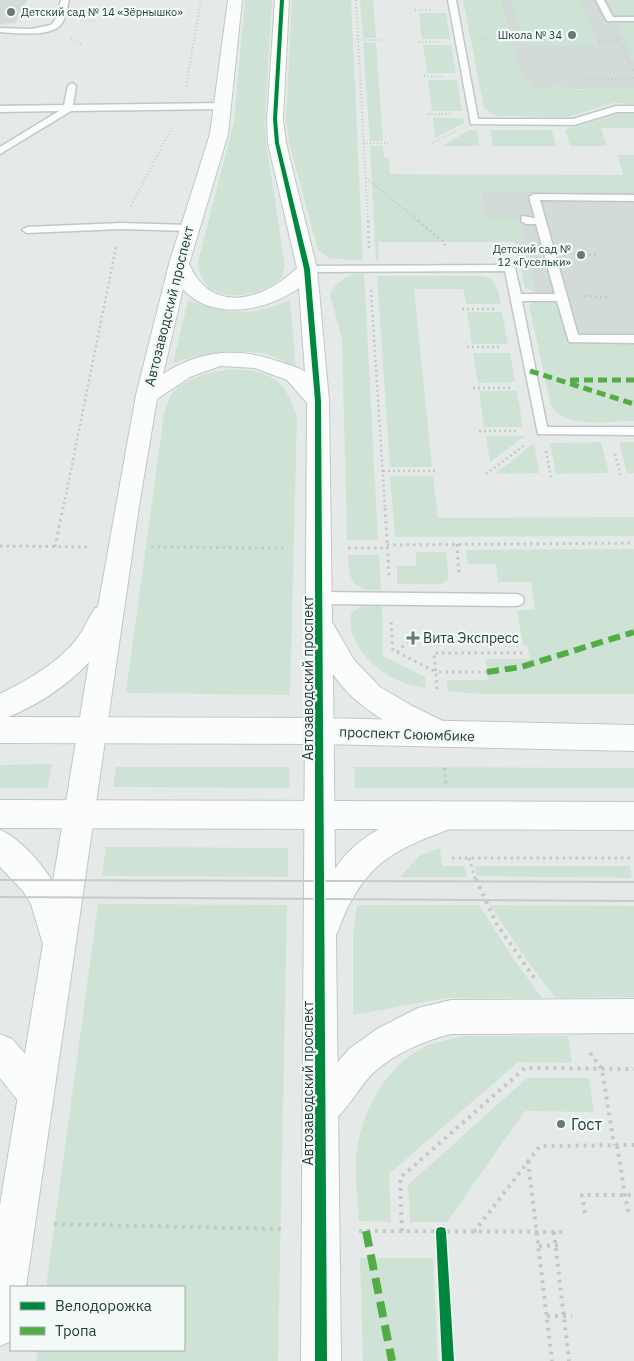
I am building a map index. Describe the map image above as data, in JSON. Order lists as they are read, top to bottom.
{
  "streets": {
    "street": ["Автозаводский проспект", "проспект Сююмбике"]
  },
  "crossings": [
    ["Автозаводский проспект", "проспект Сююмбике"]
  ],
  "places": {
    "other": [
      "Детский сад № 14 «Зёрнышко»",
      "Школа № 34",
      "Детский сад № 12 «Гусельки»",
      "Гост"
    ],
    "health": ["Вита Экспресс"]
  },
  "legend": ["Велодорожка", "Тропа"]
}
